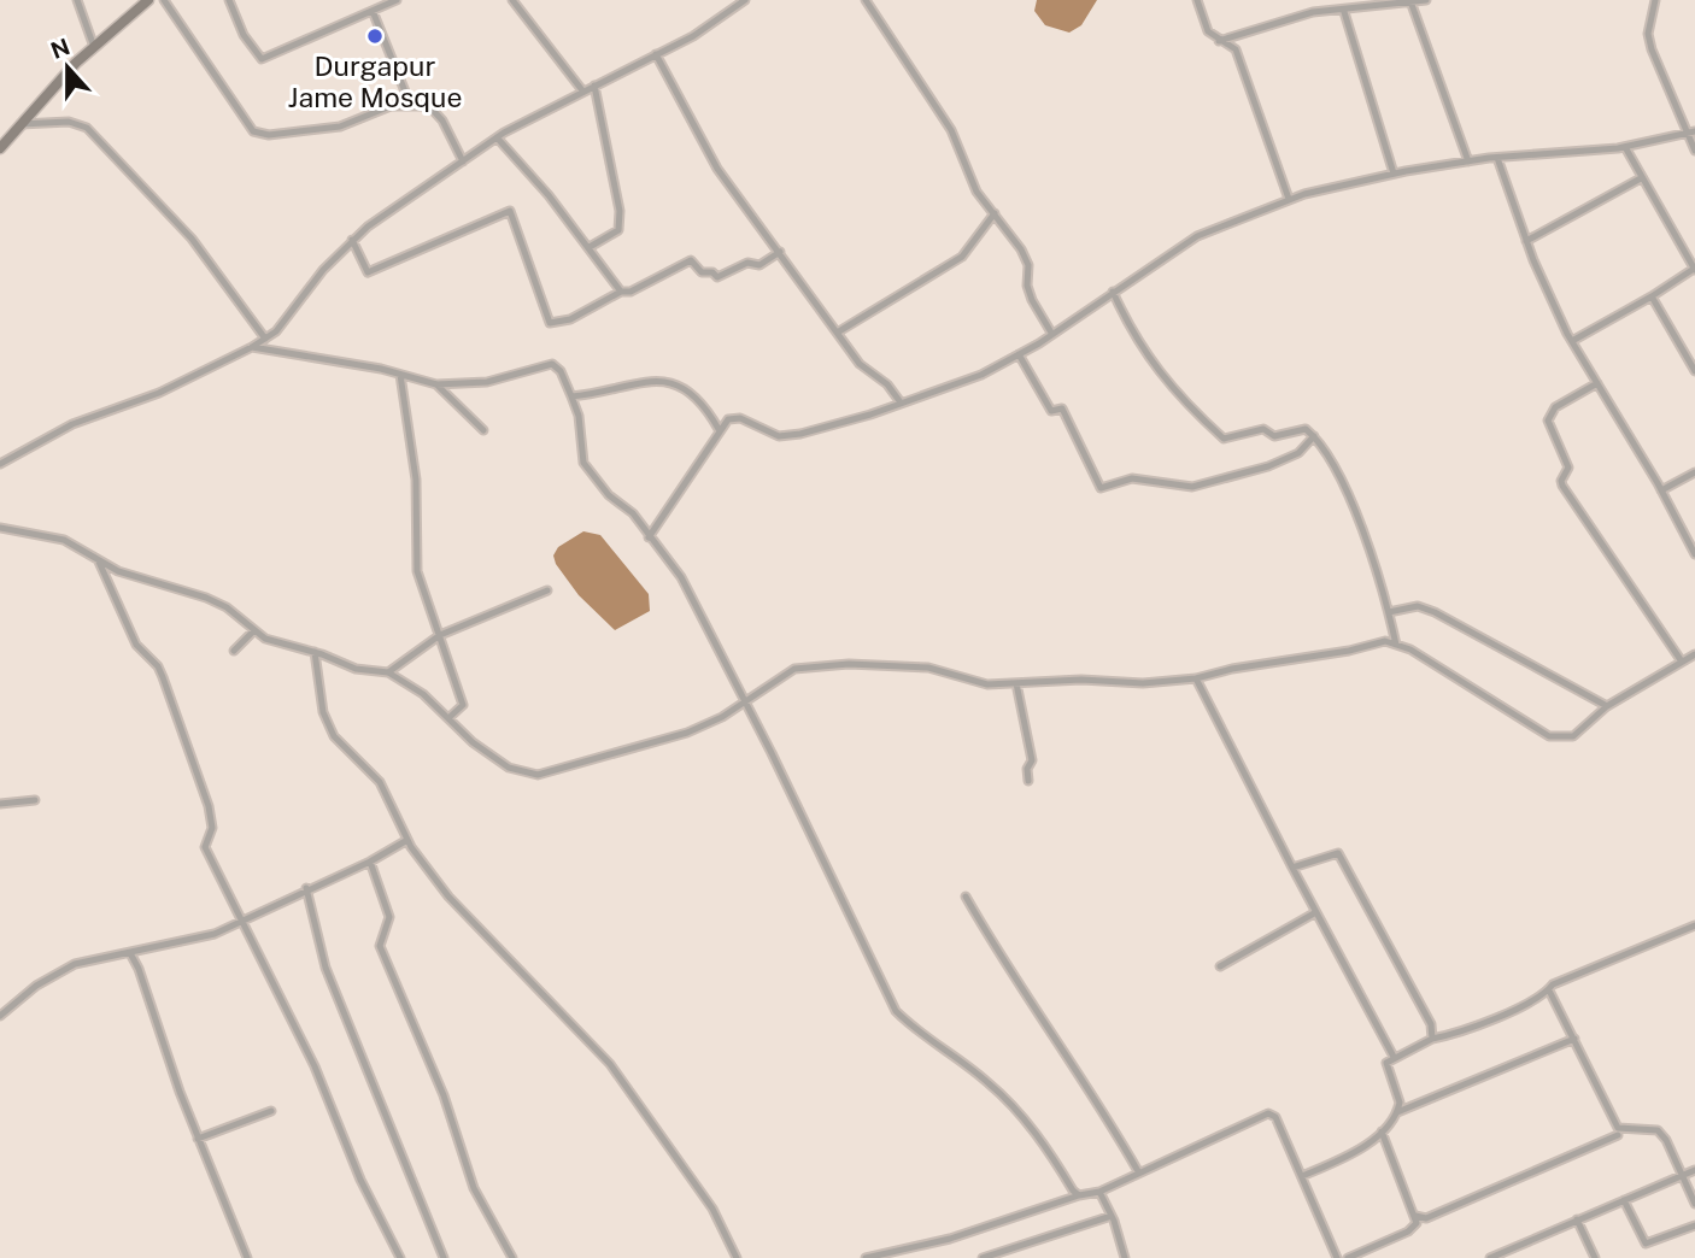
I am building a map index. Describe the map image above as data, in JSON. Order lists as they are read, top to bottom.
{
  "places": ["Durgapur Jame Mosque"],
  "north": "top"
}
